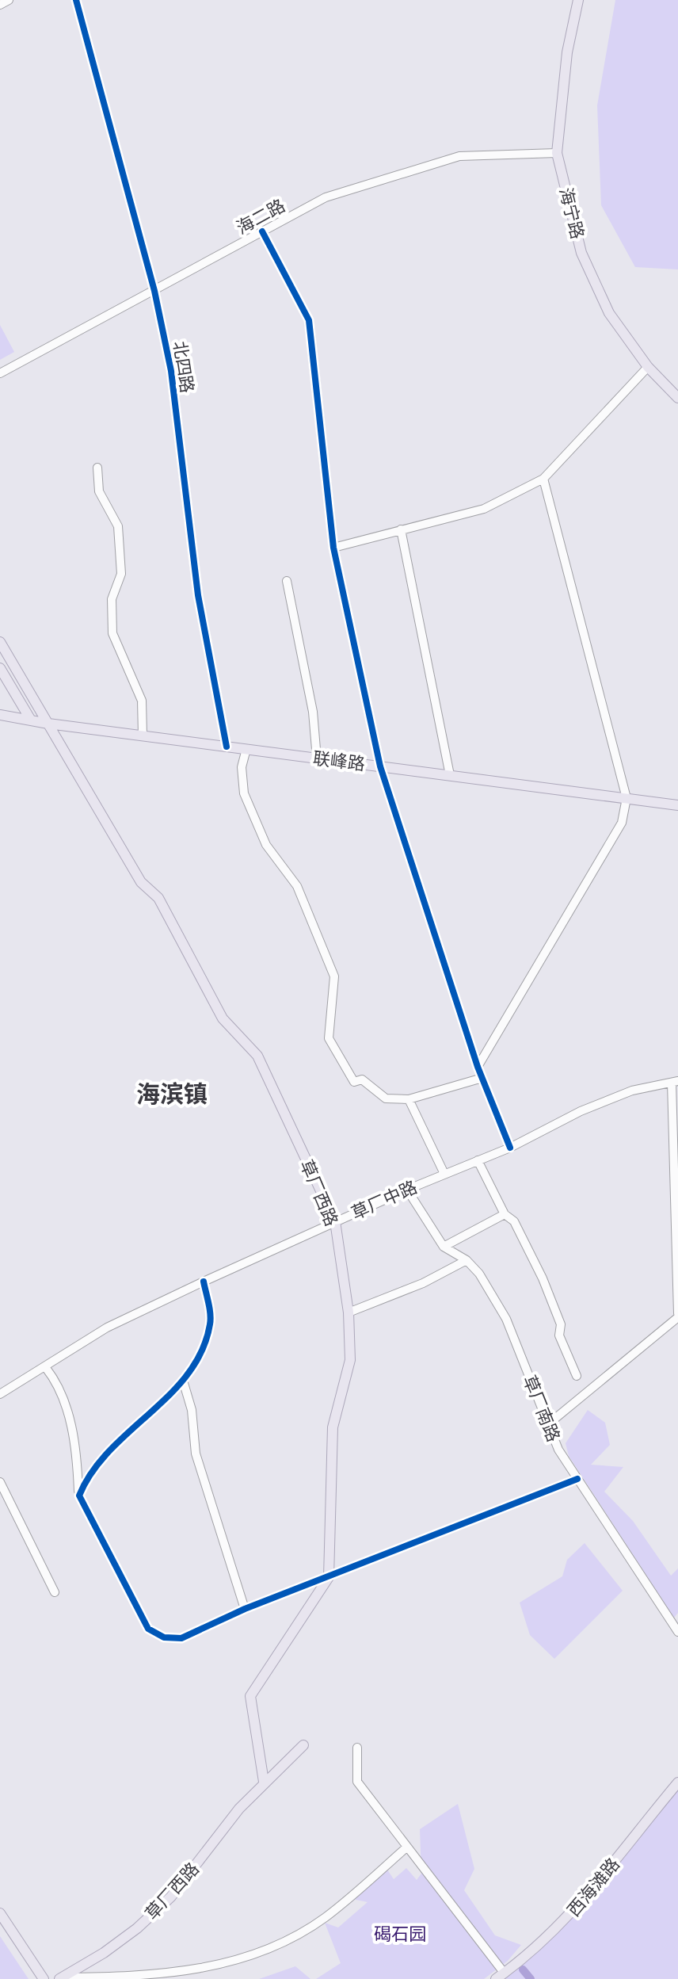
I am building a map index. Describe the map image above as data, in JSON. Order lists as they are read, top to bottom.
{
  "streets": {
    "main road": [
      "海宁路",
      "联峰路",
      "草厂西路",
      "西海滩路"
    ],
    "street": [
      "海二路",
      "北四路",
      "草厂中路",
      "草厂南路"
    ]
  },
  "crossings": [
    ["海宁路", "海二路"],
    ["海二路", "北四路"],
    ["北四路", "联峰路"],
    ["联峰路", "草厂西路"],
    ["草厂西路", "草厂中路"],
    ["草厂中路", "草厂南路"]
  ],
  "districts": ["海滨镇"],
  "parks": ["碣石园"]
}
